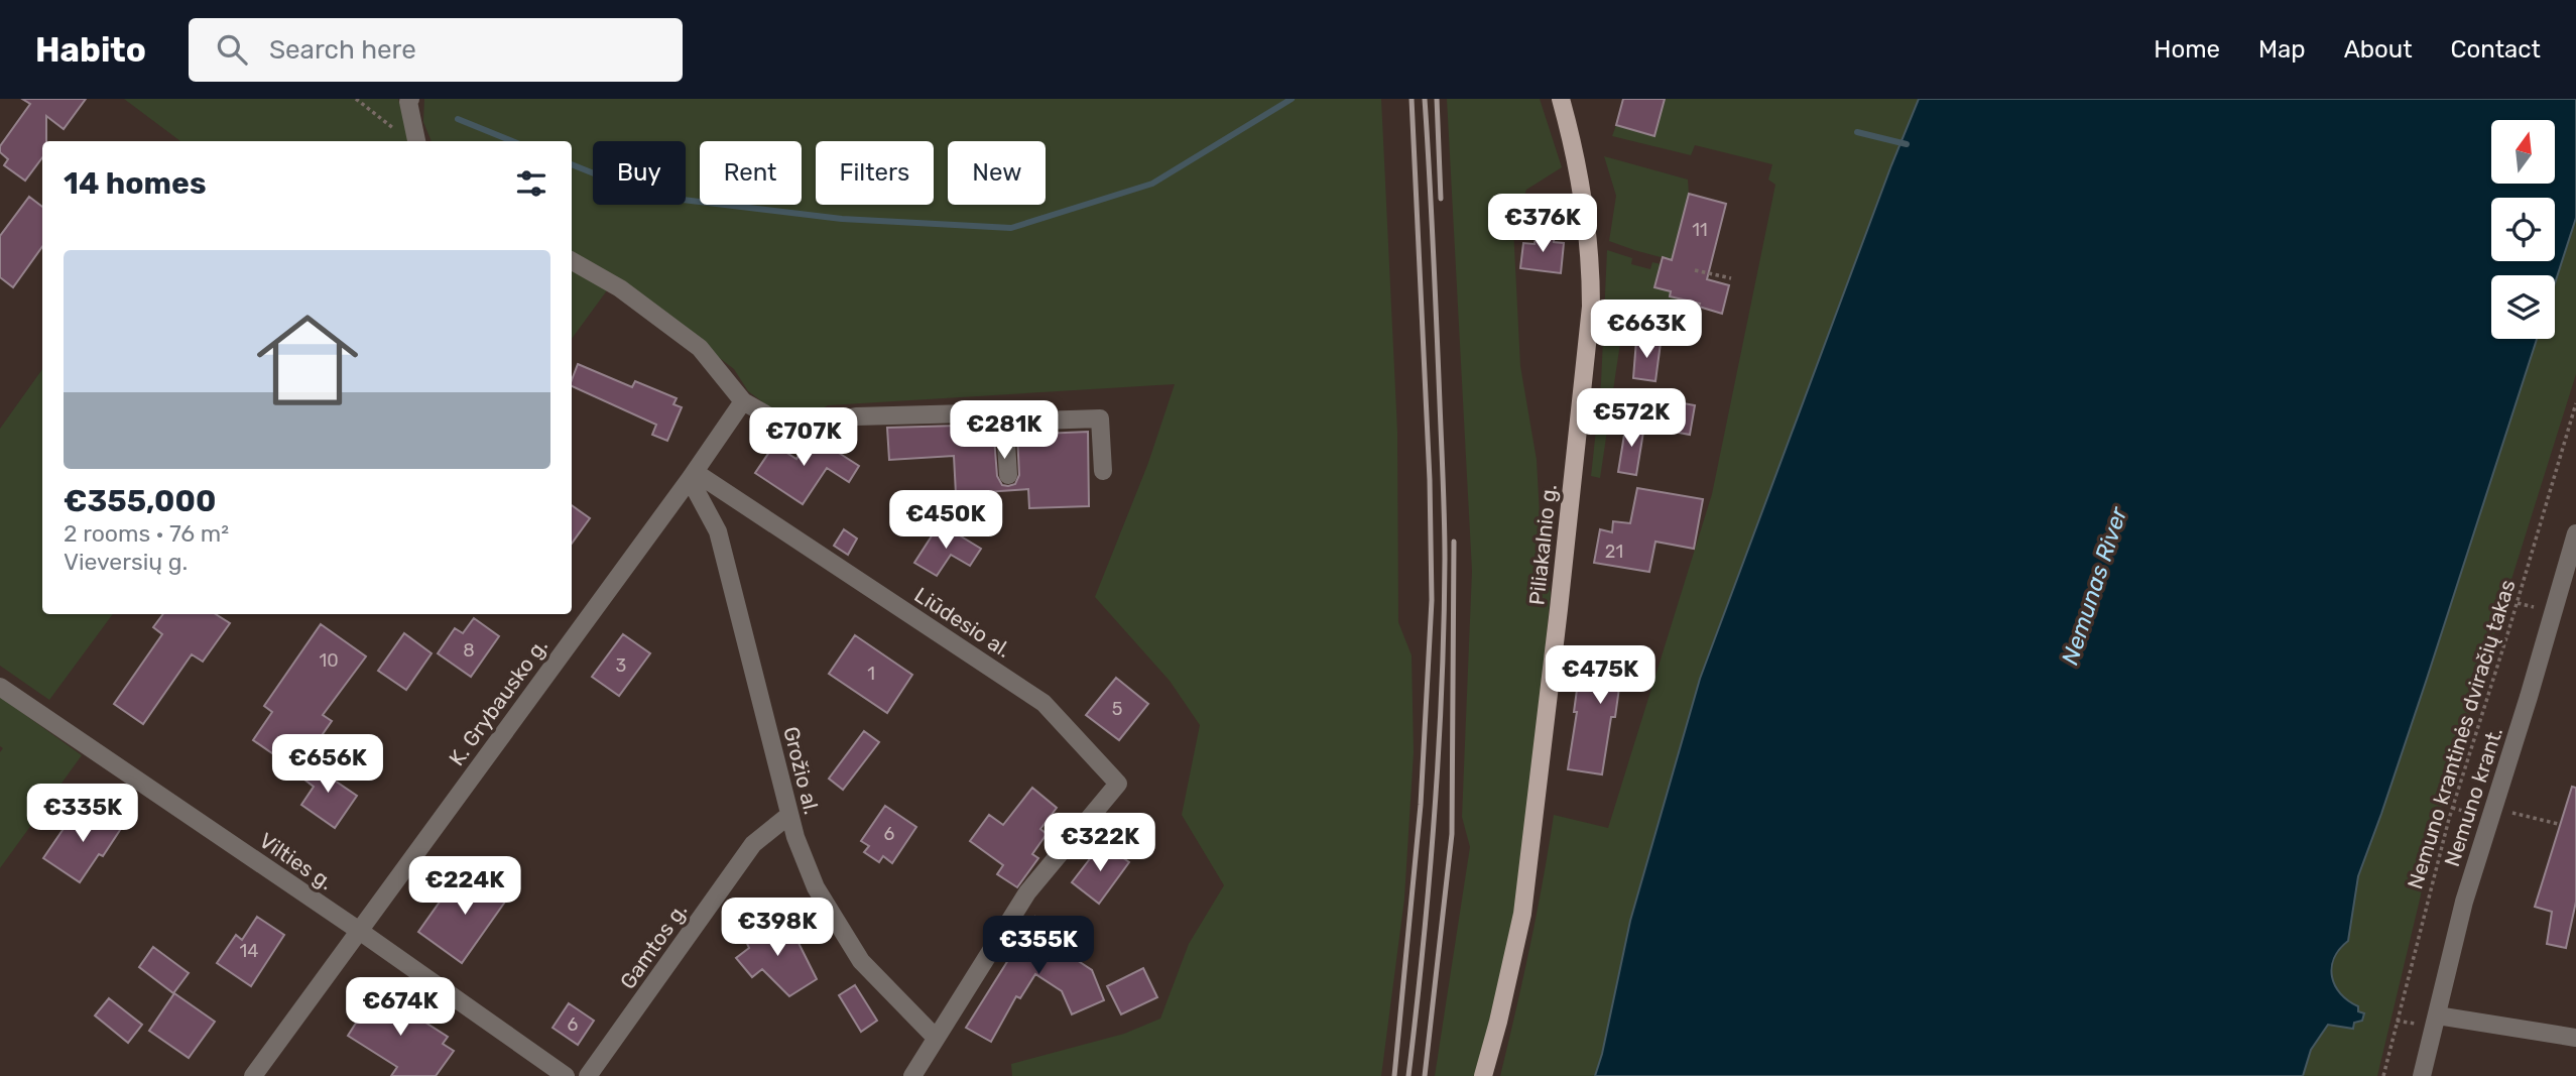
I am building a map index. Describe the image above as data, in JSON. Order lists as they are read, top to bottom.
{
  "streets": {
    "main road": ["Piliakalnio g."],
    "street": [
      "Liūdesio al.",
      "K. Grybausko g.",
      "Grožio al.",
      "Nemuno krant.",
      "Vilties g.",
      "Gamtos g."
    ],
    "path": ["Nemuno krantinės dviračių takas"]
  },
  "crossings": [
    ["Liūdesio al.", "K. Grybausko g."],
    ["Liūdesio al.", "Grožio al."],
    ["K. Grybausko g.", "Grožio al."],
    ["K. Grybausko g.", "Vilties g."],
    ["Grožio al.", "Gamtos g."]
  ],
  "water": ["Nemunas River"],
  "house_numbers": [
    "11",
    "21",
    "8",
    "10",
    "3",
    "1",
    "5",
    "6",
    "14",
    "6"
  ],
  "north": "top",
  "page": {
    "header": "Habito",
    "search": "Search here",
    "nav": [
      "Home",
      "Map",
      "About",
      "Contact"
    ],
    "chip": [
      "Buy",
      "Rent",
      "Filters",
      "New"
    ],
    "heading": "14 homes",
    "price": [
      "€376K",
      "€663K",
      "€572K",
      "€281K",
      "€707K",
      "€450K",
      "€475K",
      "€656K",
      "€335K",
      "€322K",
      "€224K",
      "€398K",
      "€355K",
      "€674K"
    ],
    "list": [
      {
        "name": "€355,000",
        "note": "2 rooms · 76 m² · Vieversių g."
      }
    ]
  }
}
